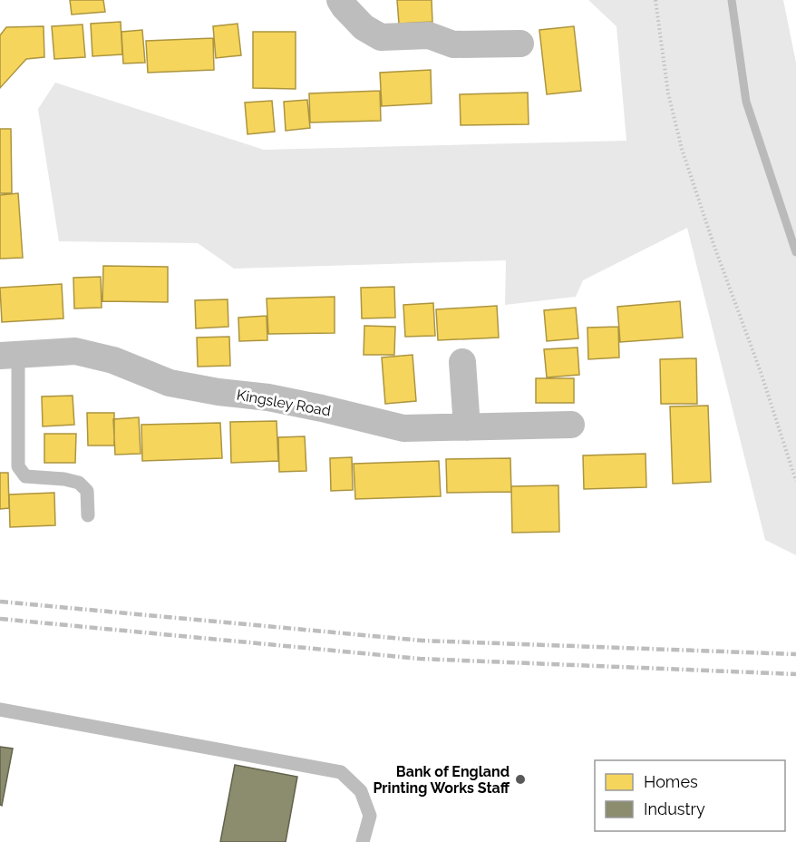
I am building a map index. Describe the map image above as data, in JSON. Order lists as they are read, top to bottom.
{
  "streets": {
    "street": ["Kingsley Road"]
  },
  "places": ["Bank of England Printing Works Staff"],
  "legend": ["Homes", "Industry"]
}
